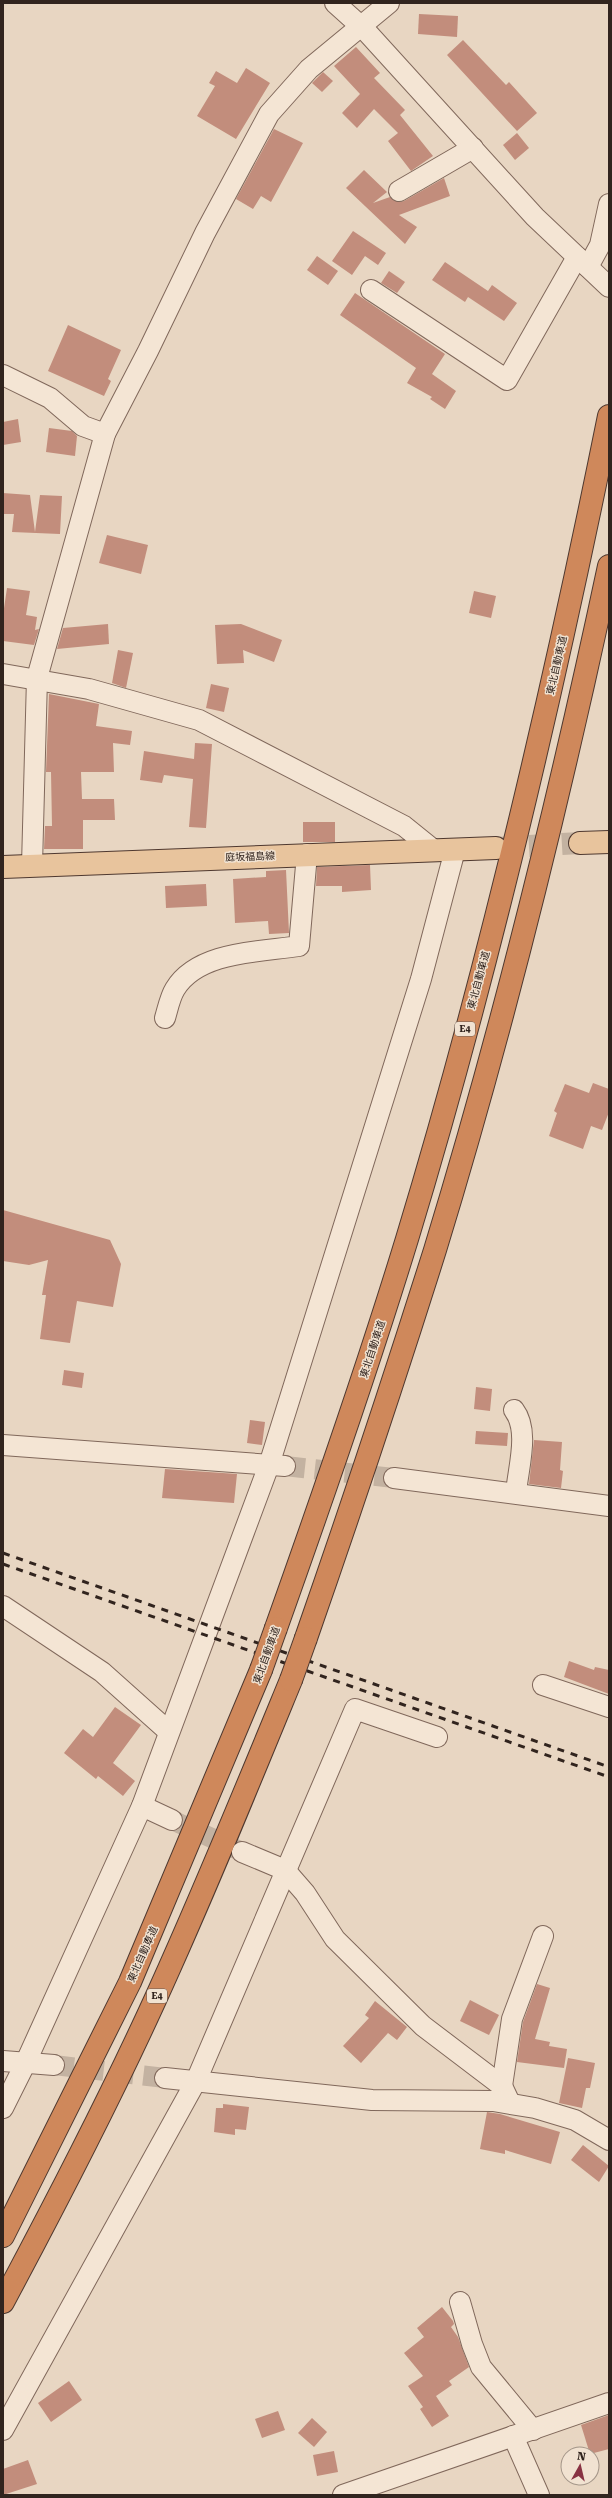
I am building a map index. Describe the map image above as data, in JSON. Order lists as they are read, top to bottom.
{
  "streets": {
    "highway": ["東北自動車道", "E4"],
    "main road": ["庭坂福島線"]
  },
  "north": "top"
}
